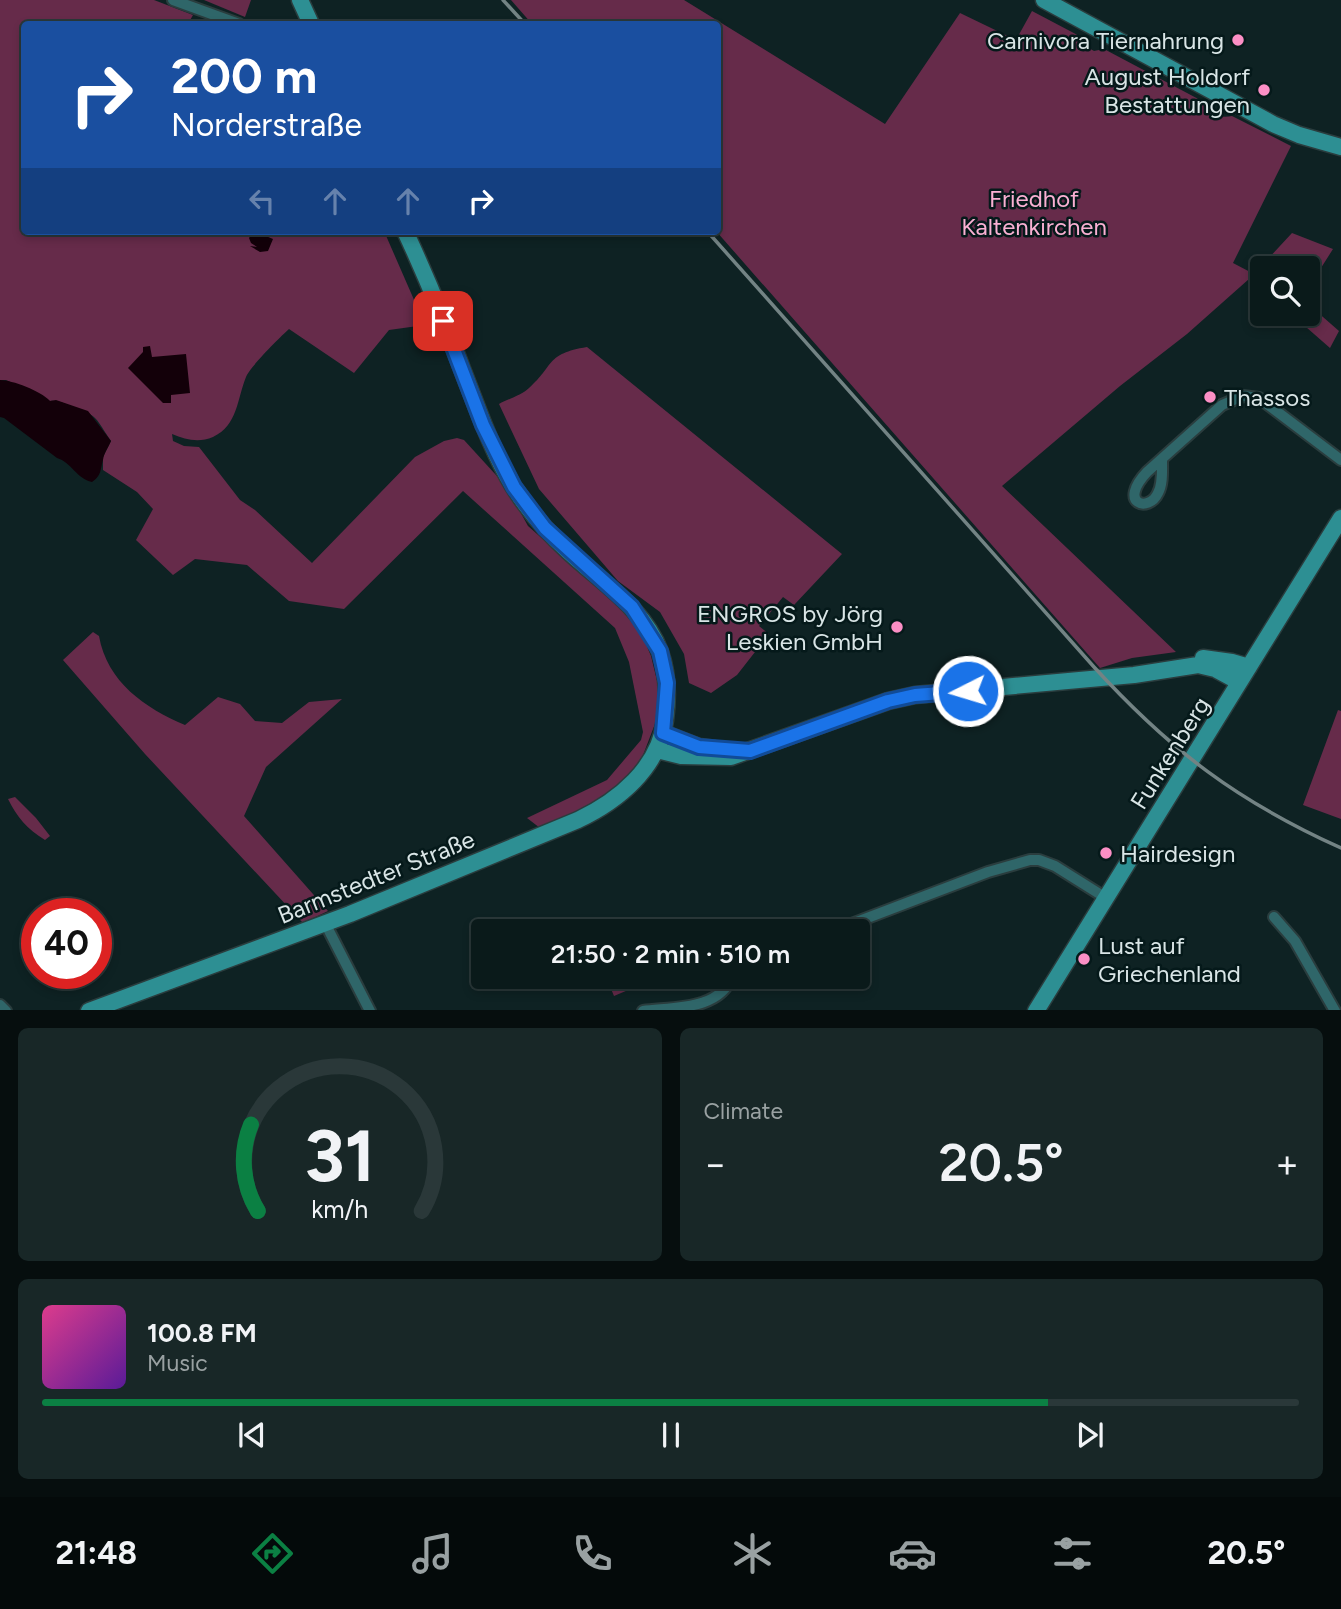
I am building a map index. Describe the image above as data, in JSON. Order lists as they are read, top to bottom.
{
  "streets": {
    "main road": ["Funkenberg", "Barmstedter Straße"]
  },
  "parks": ["Friedhof Kaltenkirchen"],
  "places": [
    "Carnivora Tiernahrung",
    "August Holdorf Bestattungen",
    "Thassos",
    "ENGROS by Jörg Leskien GmbH",
    "Hairdesign",
    "Lust auf Griechenland"
  ],
  "page": {
    "turn": ["200 m", "Norderstraße"],
    "limit": "40",
    "trip": "21:50 · 2 min · 510 m",
    "tile": "Climate",
    "heat": ["−", "20.5°", "+"],
    "song": ["100.8 FM", "Music"],
    "tabs": ["21:48", "20.5°"],
    "gauge": ["31", "km/h"]
  }
}
